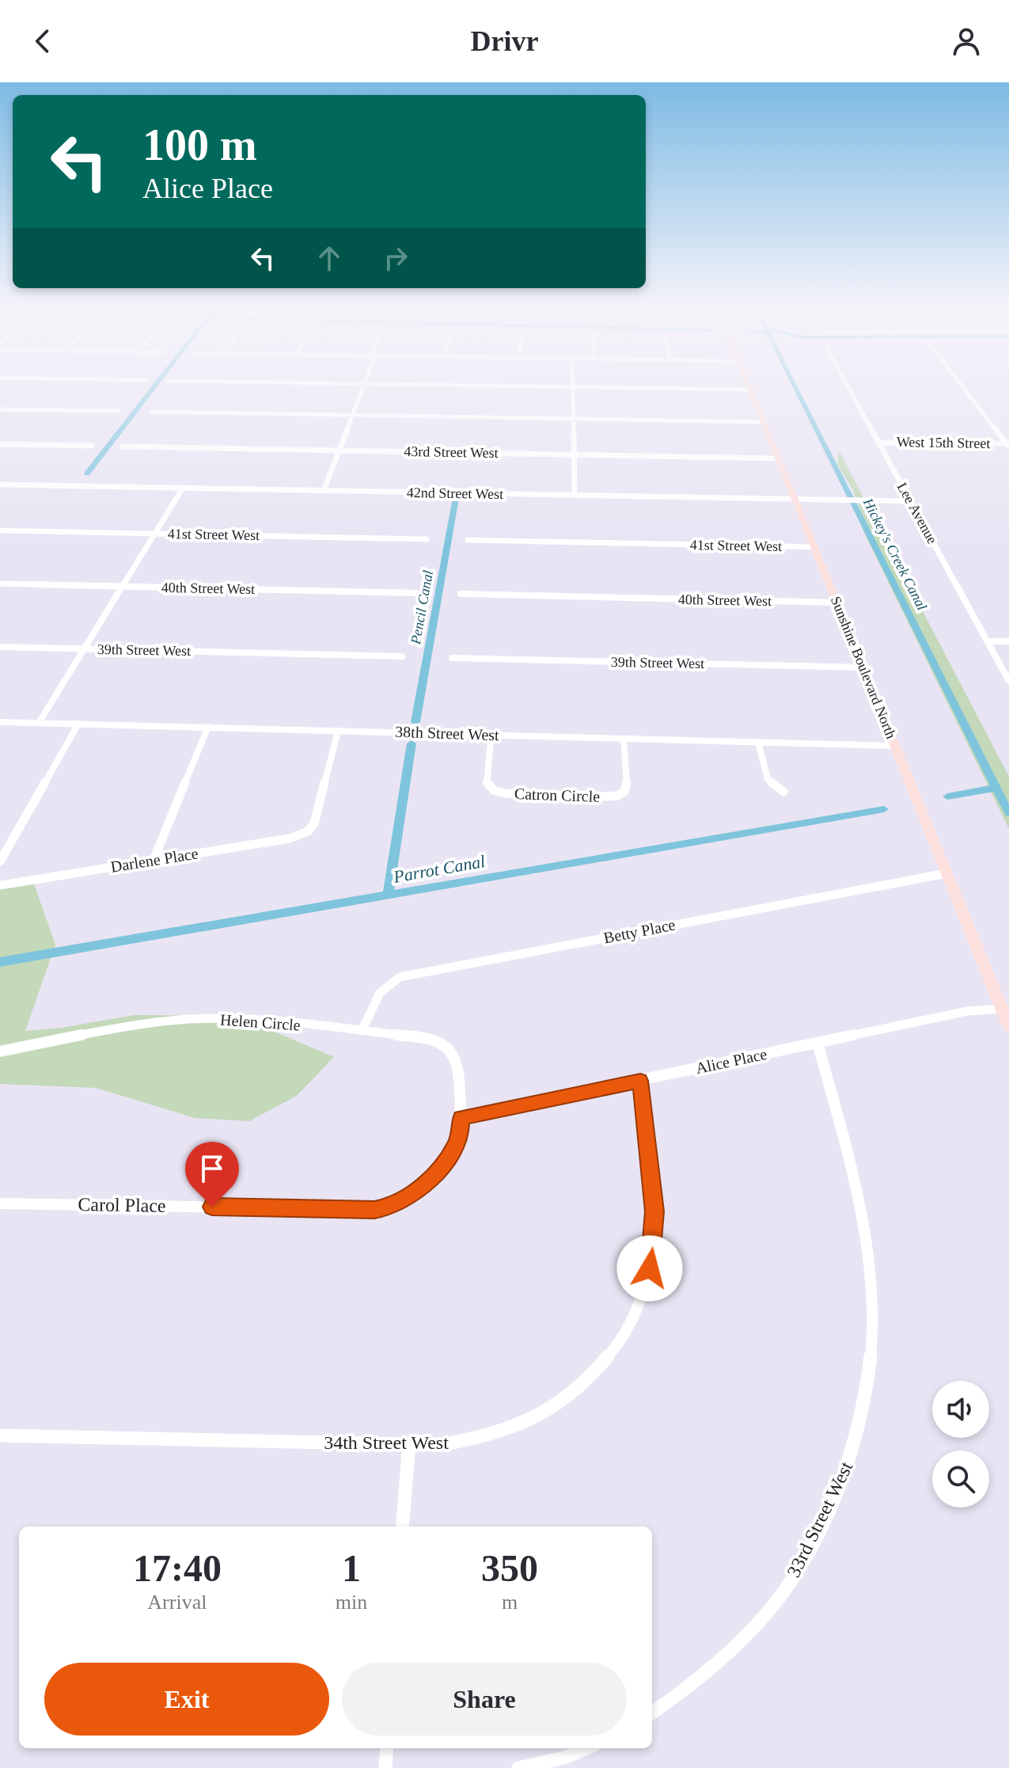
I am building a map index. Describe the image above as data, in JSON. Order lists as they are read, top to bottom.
{
  "streets": {
    "street": [
      "West 15th Street",
      "43rd Street West",
      "42nd Street West",
      "Lee Avenue",
      "41st Street West",
      "40th Street West",
      "39th Street West",
      "Sunshine Boulevard North",
      "38th Street West",
      "Catron Circle",
      "Darlene Place",
      "Betty Place",
      "Helen Circle",
      "Alice Place",
      "Carol Place",
      "34th Street West",
      "33rd Street West"
    ]
  },
  "crossings": [
    ["West 15th Street", "Lee Avenue"],
    ["43rd Street West", "Sunshine Boulevard North"],
    ["42nd Street West", "Lee Avenue"],
    ["42nd Street West", "Sunshine Boulevard North"],
    ["41st Street West", "Sunshine Boulevard North"],
    ["40th Street West", "Sunshine Boulevard North"],
    ["39th Street West", "Sunshine Boulevard North"],
    ["Sunshine Boulevard North", "38th Street West"],
    ["Sunshine Boulevard North", "Betty Place"],
    ["Sunshine Boulevard North", "Alice Place"],
    ["38th Street West", "Catron Circle"],
    ["38th Street West", "Darlene Place"],
    ["Betty Place", "Helen Circle"],
    ["Helen Circle", "Alice Place"],
    ["Helen Circle", "Carol Place"],
    ["Alice Place", "Carol Place"],
    ["Alice Place", "34th Street West"],
    ["Alice Place", "33rd Street West"]
  ],
  "water": ["Hickey's Creek Canal", "Pencil Canal", "Parrot Canal"],
  "page": {
    "header": "Drivr",
    "turn": ["100 m", "Alice Place"],
    "eta": [
      "17:40",
      "Arrival",
      "1",
      "min",
      "350",
      "m"
    ],
    "buttons": ["Exit", "Share"]
  }
}
